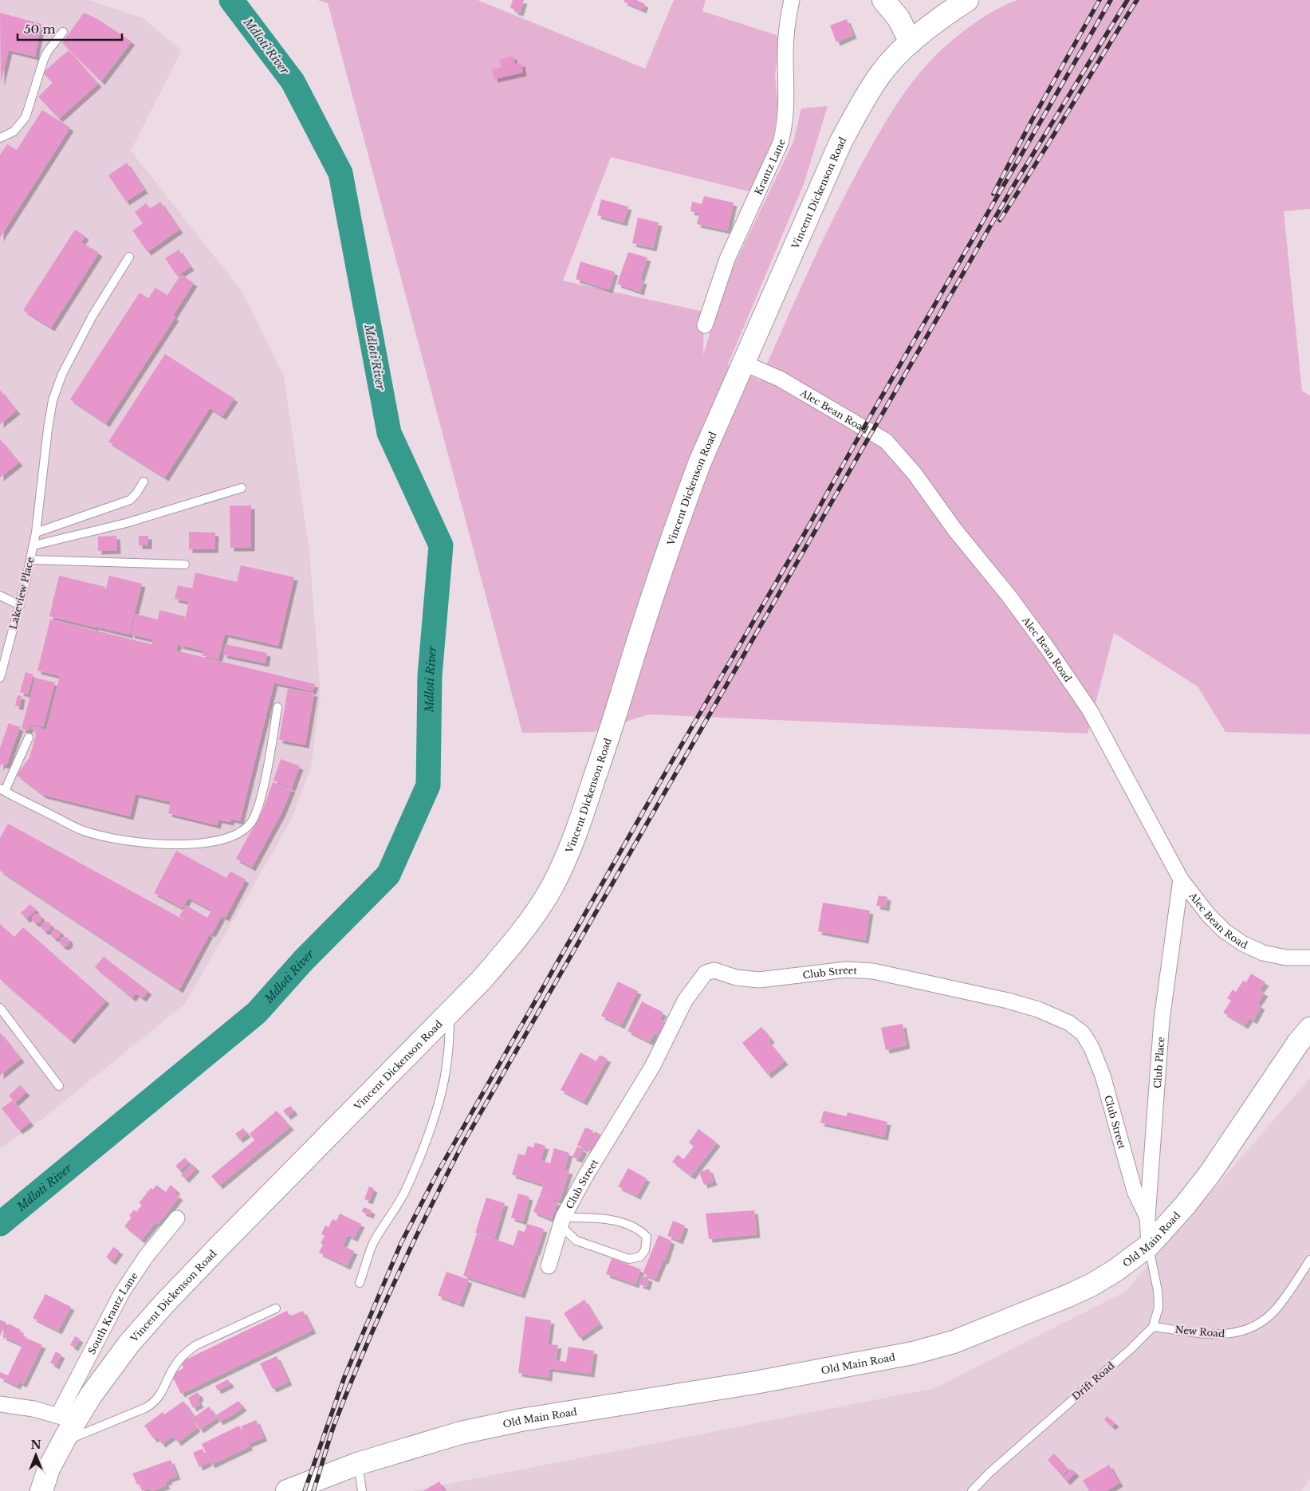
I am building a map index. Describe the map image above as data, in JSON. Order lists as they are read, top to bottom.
{
  "streets": {
    "main road": ["Vincent Dickenson Road", "Old Main Road"],
    "street": [
      "Krantz Lane",
      "Alec Bean Road",
      "Club Street",
      "Club Place",
      "South Krantz Lane"
    ],
    "lane": ["Lakeview Place", "New Road", "Drift Road"]
  },
  "crossings": [
    ["Vincent Dickenson Road", "Alec Bean Road"],
    ["Vincent Dickenson Road", "South Krantz Lane"],
    ["Alec Bean Road", "Club Place"],
    ["Club Street", "Club Place"],
    ["Club Place", "Old Main Road"],
    ["Club Place", "Drift Road"],
    ["Old Main Road", "Drift Road"],
    ["New Road", "Drift Road"]
  ],
  "water": ["Mdloti River"],
  "scale_bar": "50 m",
  "north": "top"
}
